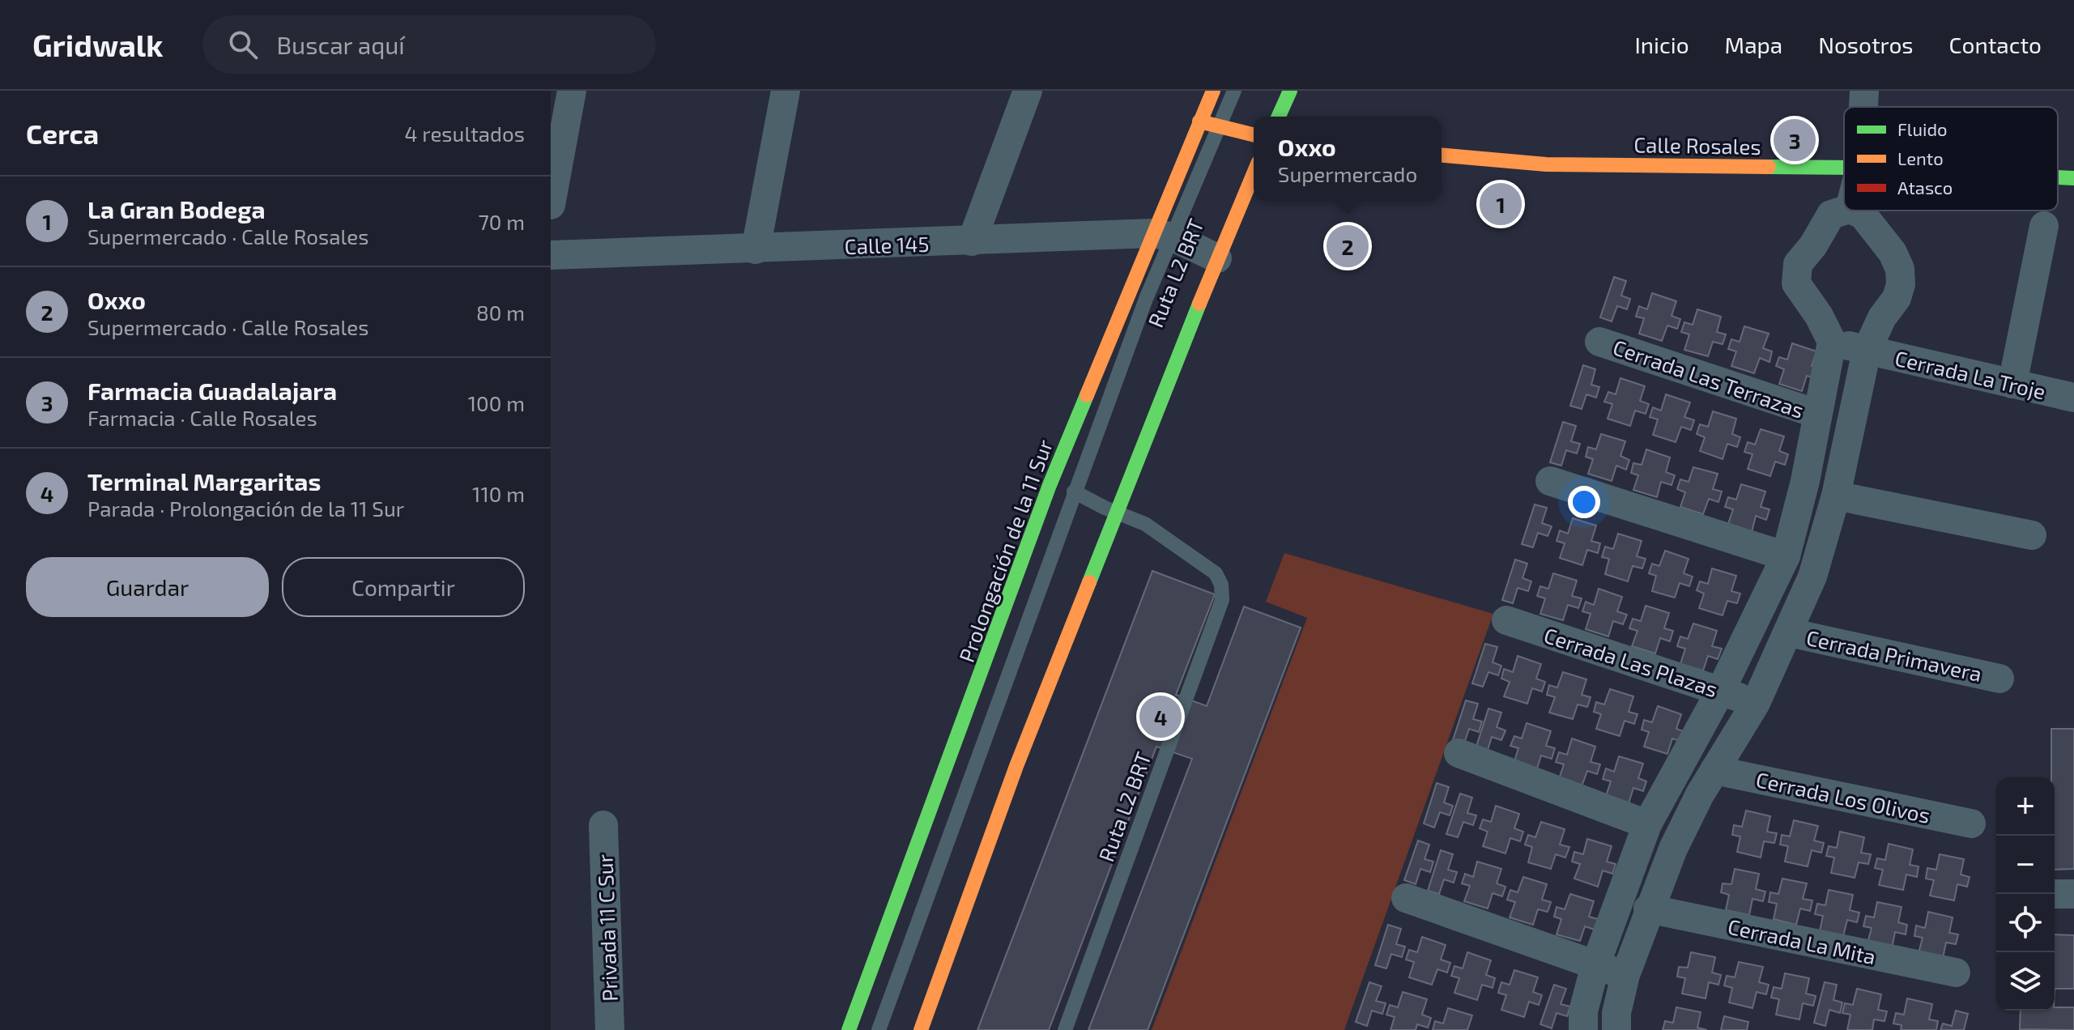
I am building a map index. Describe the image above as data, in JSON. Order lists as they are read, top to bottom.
{
  "streets": {
    "main road": ["Calle Rosales", "Prolongación de la 11 Sur"],
    "street": [
      "Calle 145",
      "Cerrada La Troje",
      "Cerrada Las Terrazas",
      "Cerrada Primavera",
      "Cerrada Las Plazas",
      "Cerrada Los Olivos",
      "Privada 11 C Sur",
      "Cerrada La Mita"
    ],
    "lane": ["Ruta L2 BRT"]
  },
  "crossings": [
    ["Calle 145", "Ruta L2 BRT"],
    ["Calle 145", "Prolongación de la 11 Sur"],
    ["Ruta L2 BRT", "Prolongación de la 11 Sur"]
  ],
  "legend": ["Fluido", "Lento", "Atasco"],
  "page": {
    "header": "Gridwalk",
    "search": "Buscar aquí",
    "nav": [
      "Inicio",
      "Mapa",
      "Nosotros",
      "Contacto"
    ],
    "heading": ["Cerca", "4 resultados"],
    "pins": [
      "3",
      "1",
      "2",
      "4"
    ],
    "popup": ["Oxxo", "Supermercado"],
    "list": [
      {
        "mark": "1",
        "name": "La Gran Bodega",
        "note": "Supermercado · Calle Rosales",
        "value": "70 m"
      },
      {
        "mark": "2",
        "name": "Oxxo",
        "note": "Supermercado · Calle Rosales",
        "value": "80 m"
      },
      {
        "mark": "3",
        "name": "Farmacia Guadalajara",
        "note": "Farmacia · Calle Rosales",
        "value": "100 m"
      },
      {
        "mark": "4",
        "name": "Terminal Margaritas",
        "note": "Parada · Prolongación de la 11 Sur",
        "value": "110 m"
      }
    ],
    "buttons": ["Guardar", "Compartir"],
    "map_buttons": ["+", "−"]
  }
}
